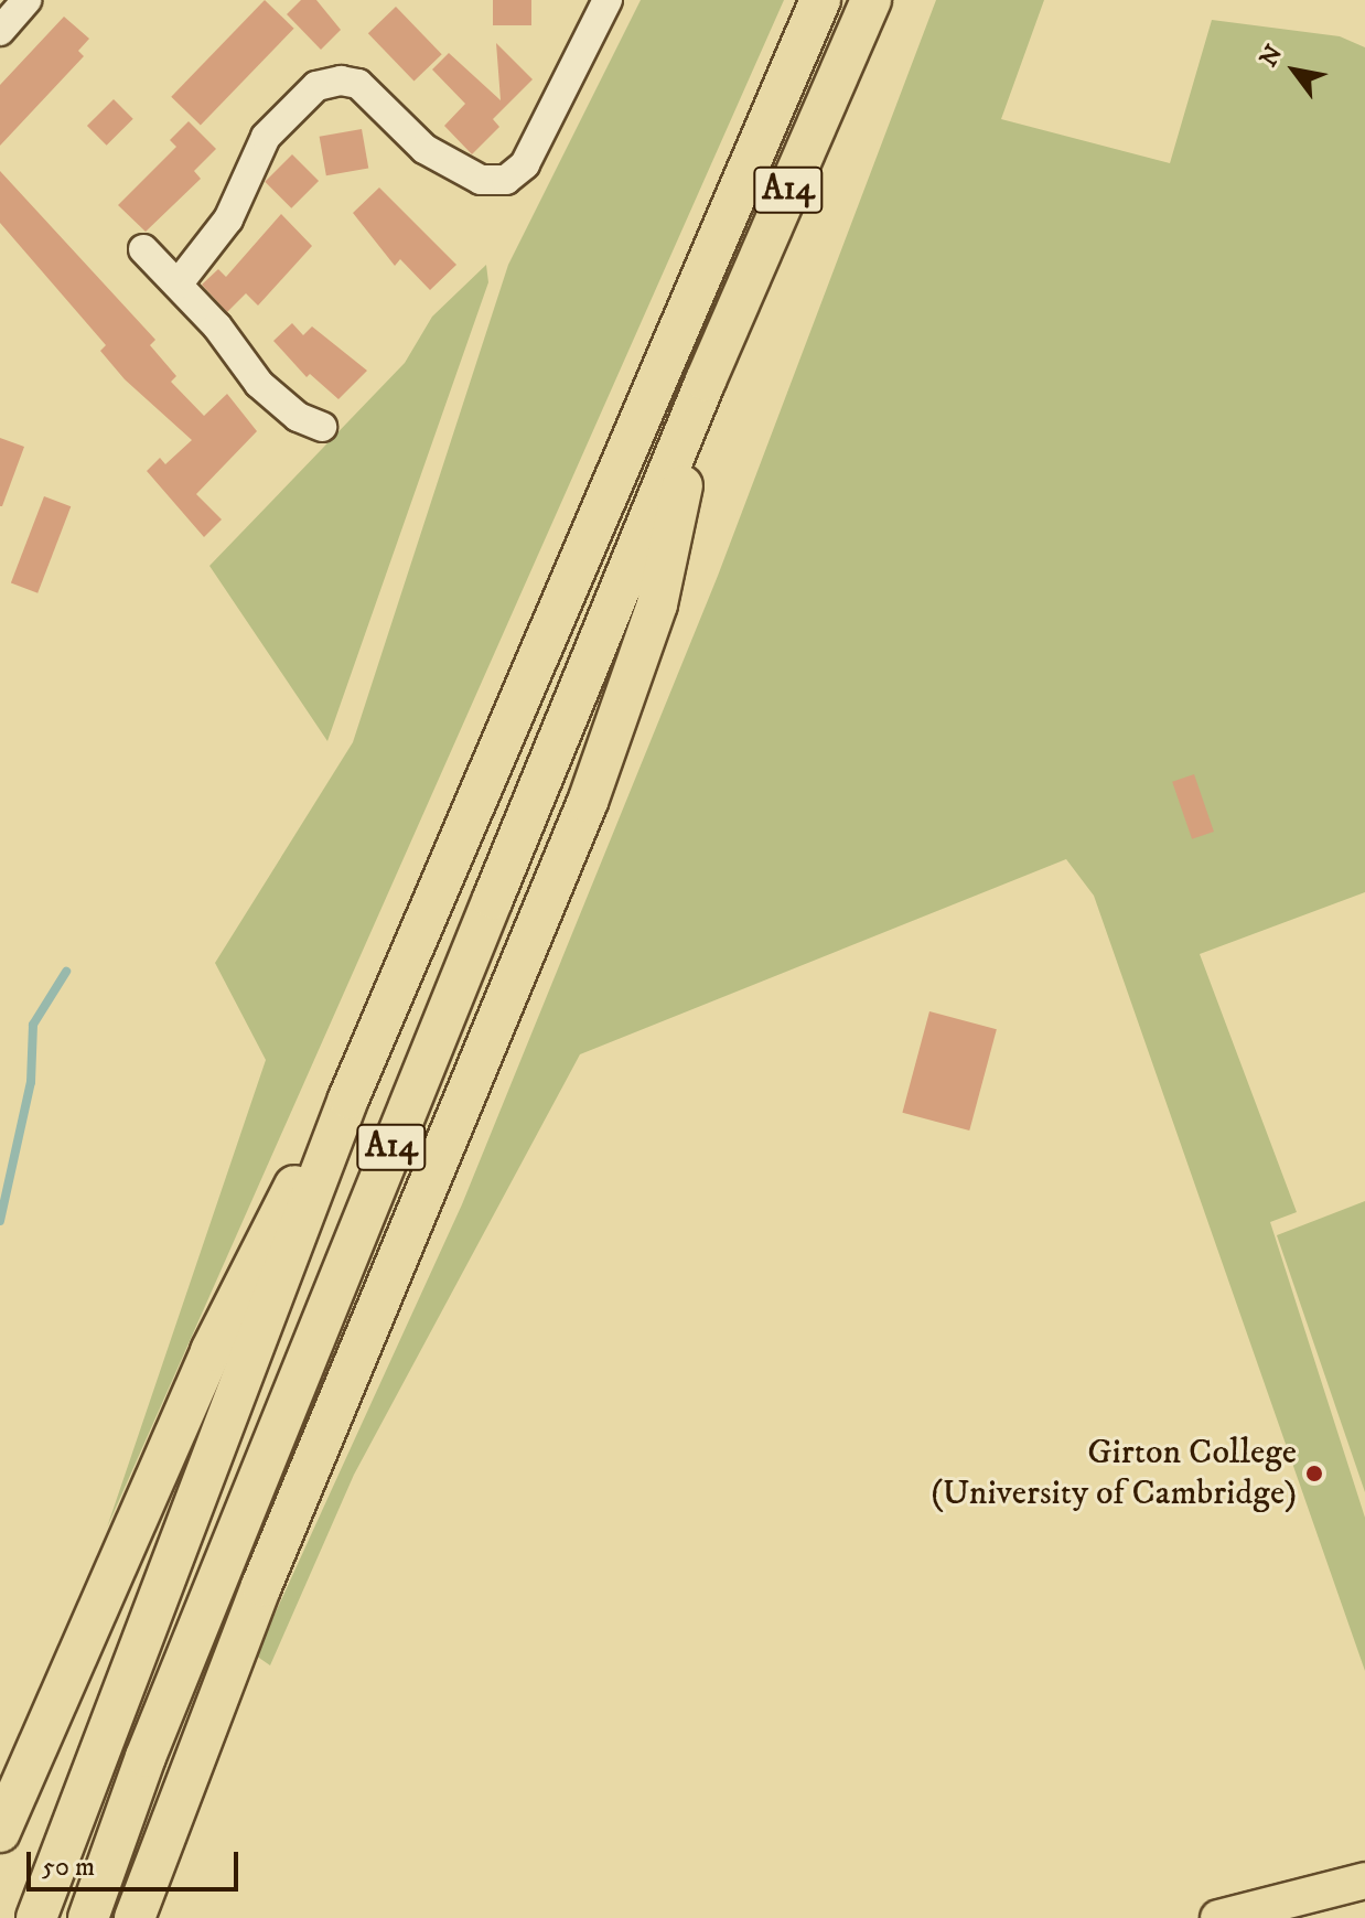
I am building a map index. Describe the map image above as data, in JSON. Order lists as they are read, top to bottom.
{
  "streets": {
    "highway": ["A14"]
  },
  "places": ["Girton College (University of Cambridge)"],
  "scale_bar": "50 m",
  "north": "top left"
}
